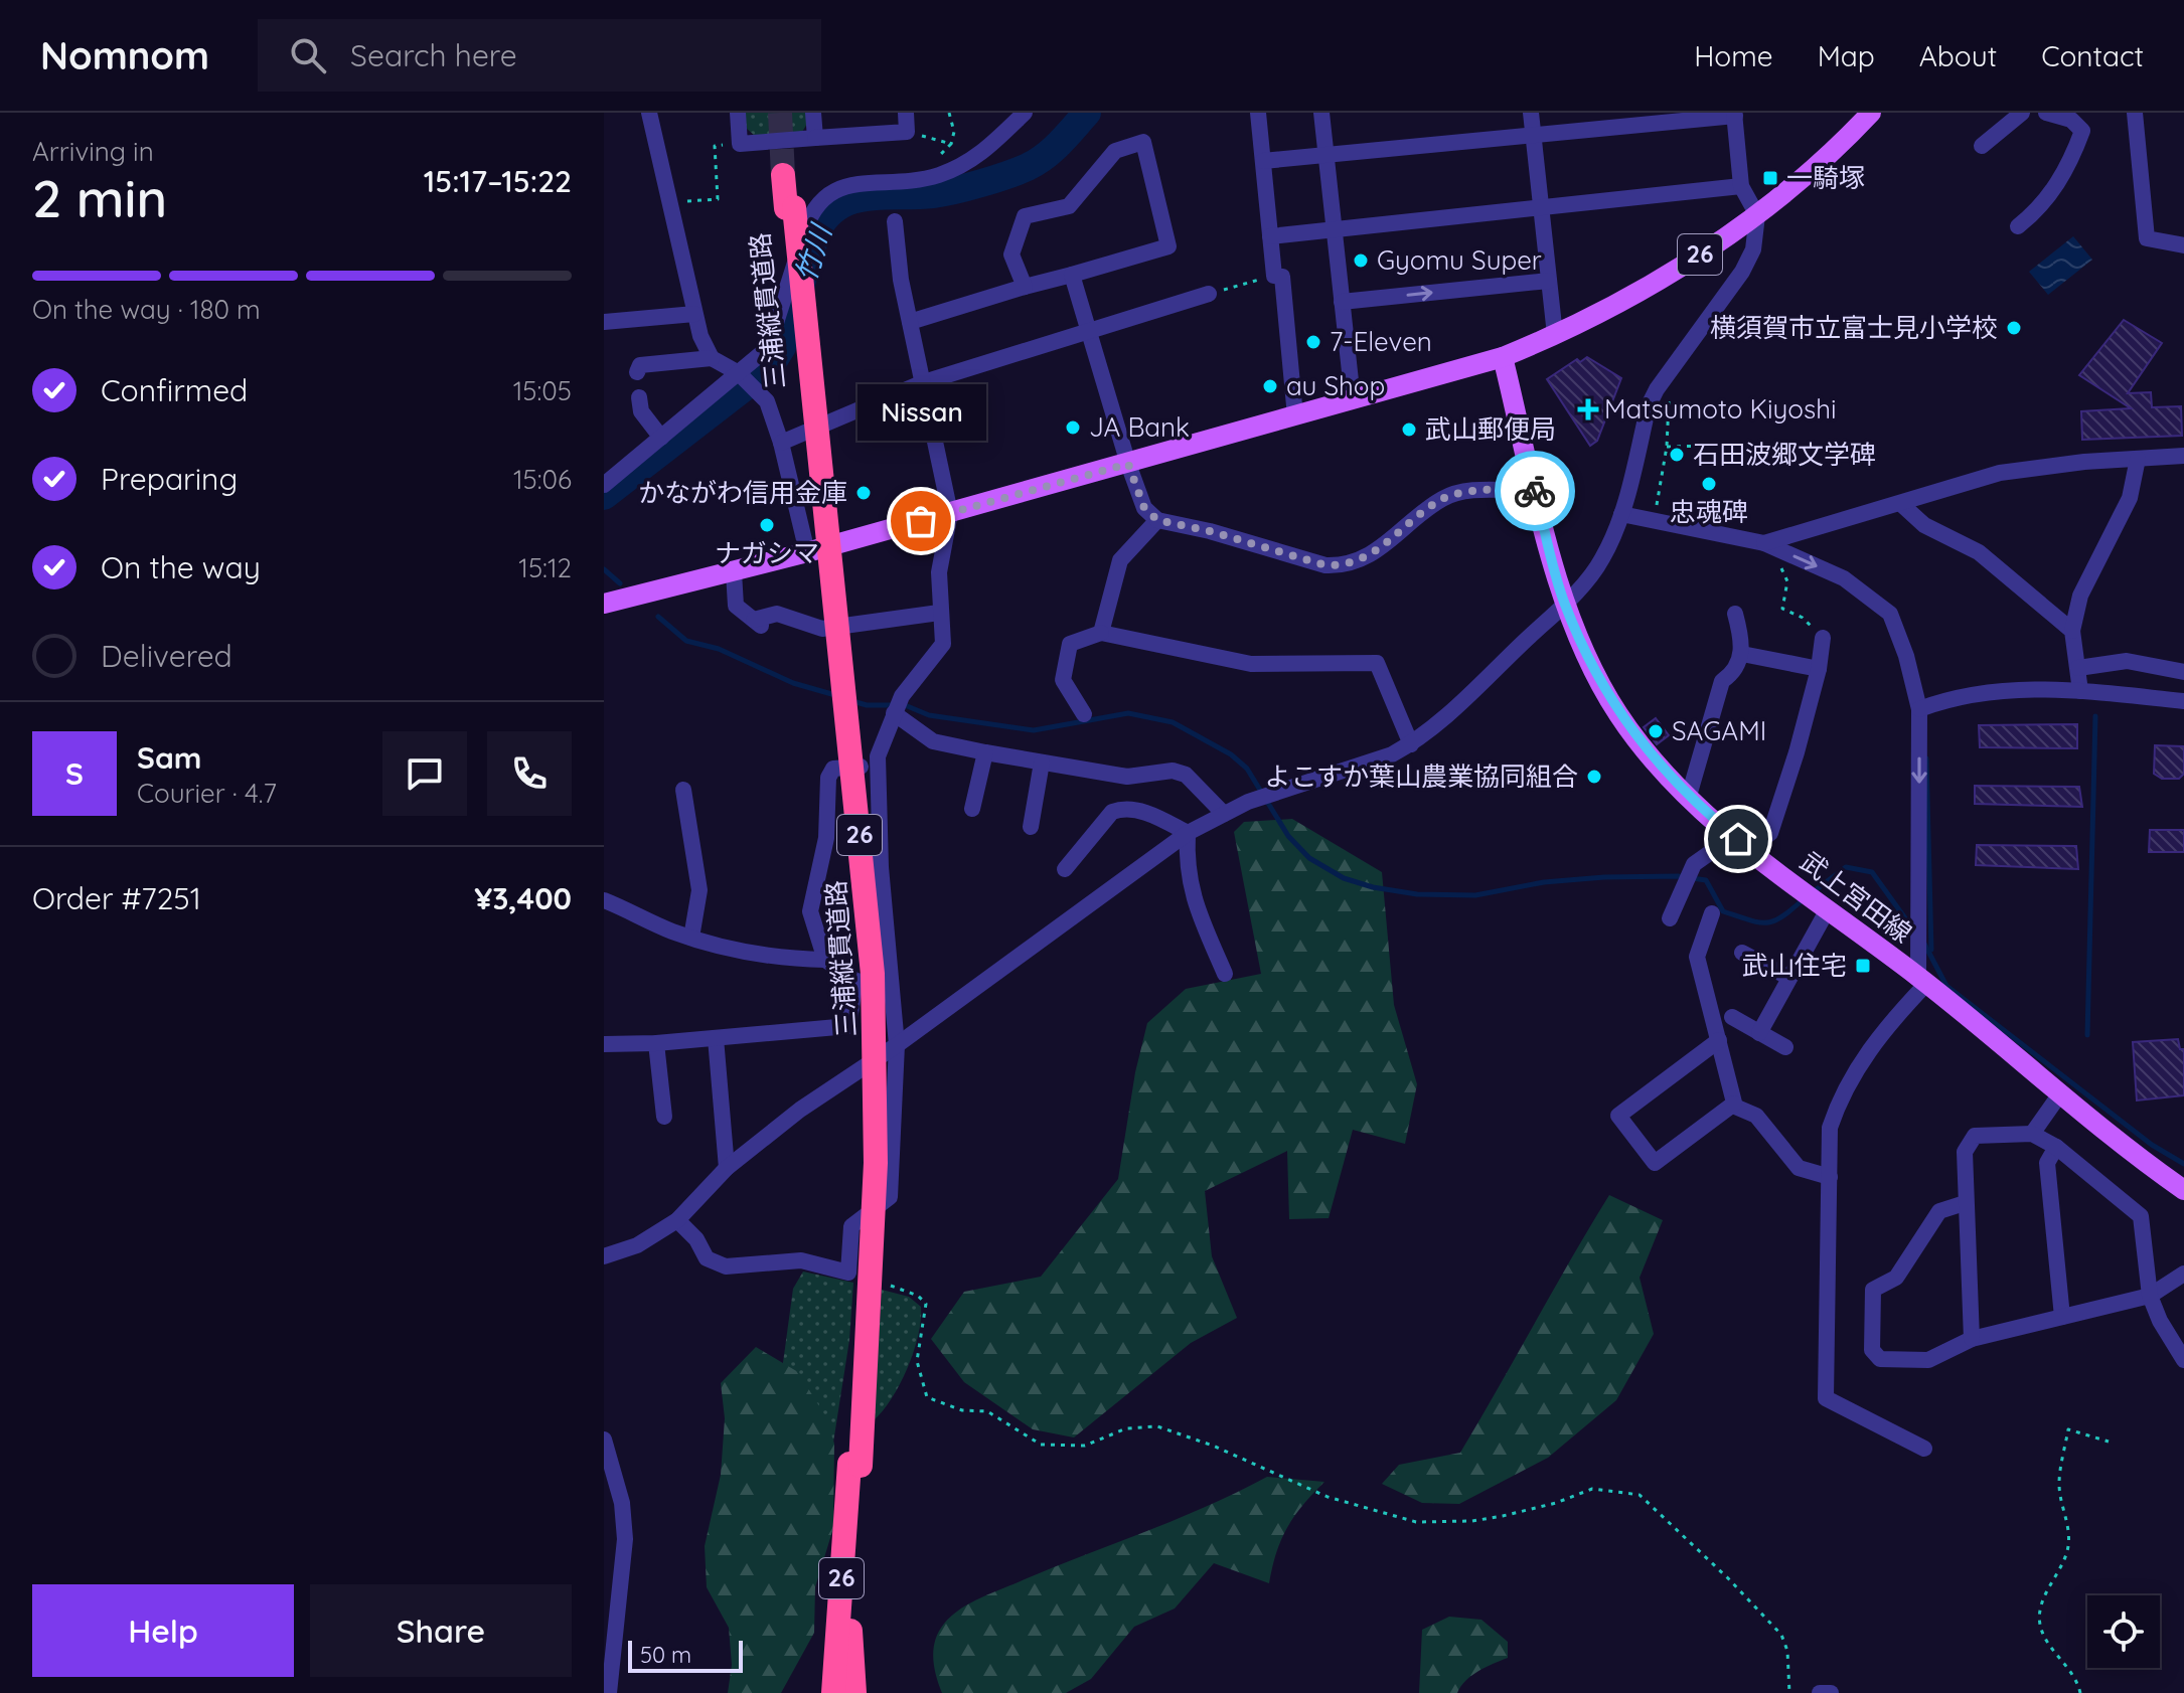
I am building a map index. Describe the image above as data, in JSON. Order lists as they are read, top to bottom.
{
  "streets": {
    "highway": ["26", "三浦縦貫道路"],
    "main road": ["武上宮田線"]
  },
  "crossings": [
    ["26", "三浦縦貫道路"],
    ["26", "武上宮田線"]
  ],
  "water": ["竹川"],
  "places": {
    "transit": ["一騎塚", "武山住宅"],
    "other": [
      "Gyomu Super",
      "横須賀市立富士見小学校",
      "7-Eleven",
      "au Shop",
      "JA Bank",
      "武山郵便局",
      "石田波郷文学碑",
      "忠魂碑",
      "かながわ信用金庫",
      "Nissan",
      "ナガシマ",
      "SAGAMI",
      "よこすか葉山農業協同組合"
    ],
    "health": ["Matsumoto Kiyoshi"]
  },
  "scale_bar": "50 m",
  "page": {
    "header": "Nomnom",
    "search": "Search here",
    "nav": [
      "Home",
      "Map",
      "About",
      "Contact"
    ],
    "heading": ["2 min", "Arriving in", "15:17–15:22"],
    "panel": [
      "Sam",
      "Courier · 4.7",
      "Order #7251",
      "¥3,400"
    ],
    "bar": "On the way · 180 m",
    "list": [
      ["Confirmed", "15:05"],
      ["Preparing", "15:06"],
      ["On the way", "15:12"],
      "Delivered"
    ],
    "bubble": "Nissan",
    "round": "S",
    "buttons": ["Help", "Share"],
    "scale": "50 m"
  }
}
